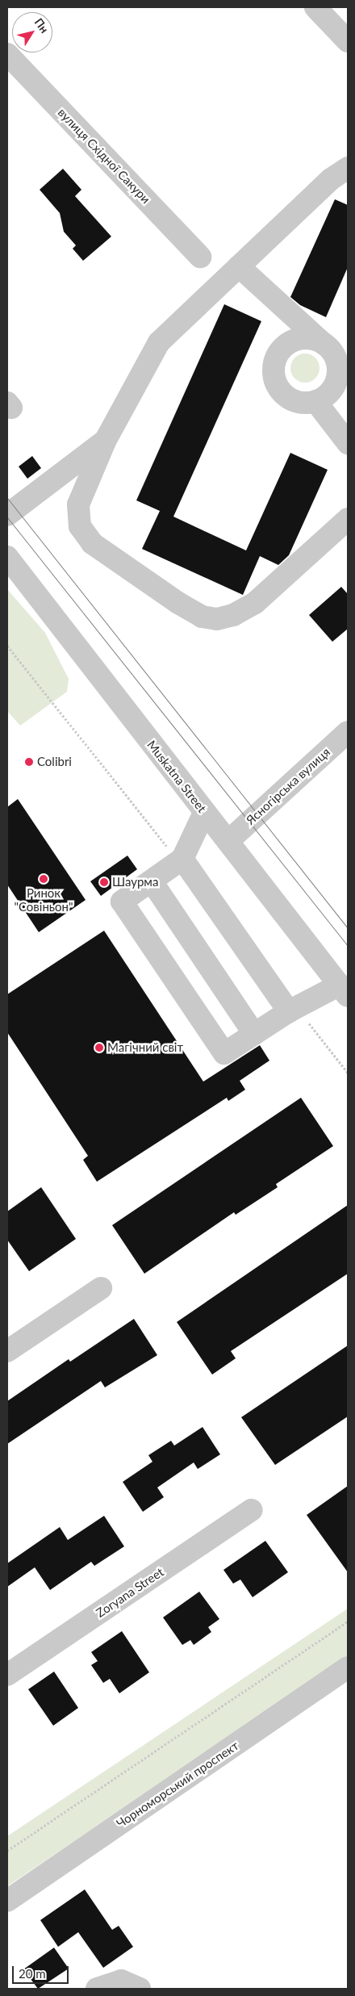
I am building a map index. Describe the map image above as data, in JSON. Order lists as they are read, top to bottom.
{
  "streets": {
    "street": [
      "вулиця Східної Сакури",
      "Muskatna Street",
      "Ясногірська вулиця",
      "Zoryana Street",
      "Чорноморський проспект"
    ]
  },
  "crossings": [
    ["Muskatna Street", "Ясногірська вулиця"]
  ],
  "places": [
    "Colibri",
    "Ринок \"Совіньон\"",
    "Шаурма",
    "Магічний світ"
  ],
  "scale_bar": "20 m",
  "north": "top right"
}
